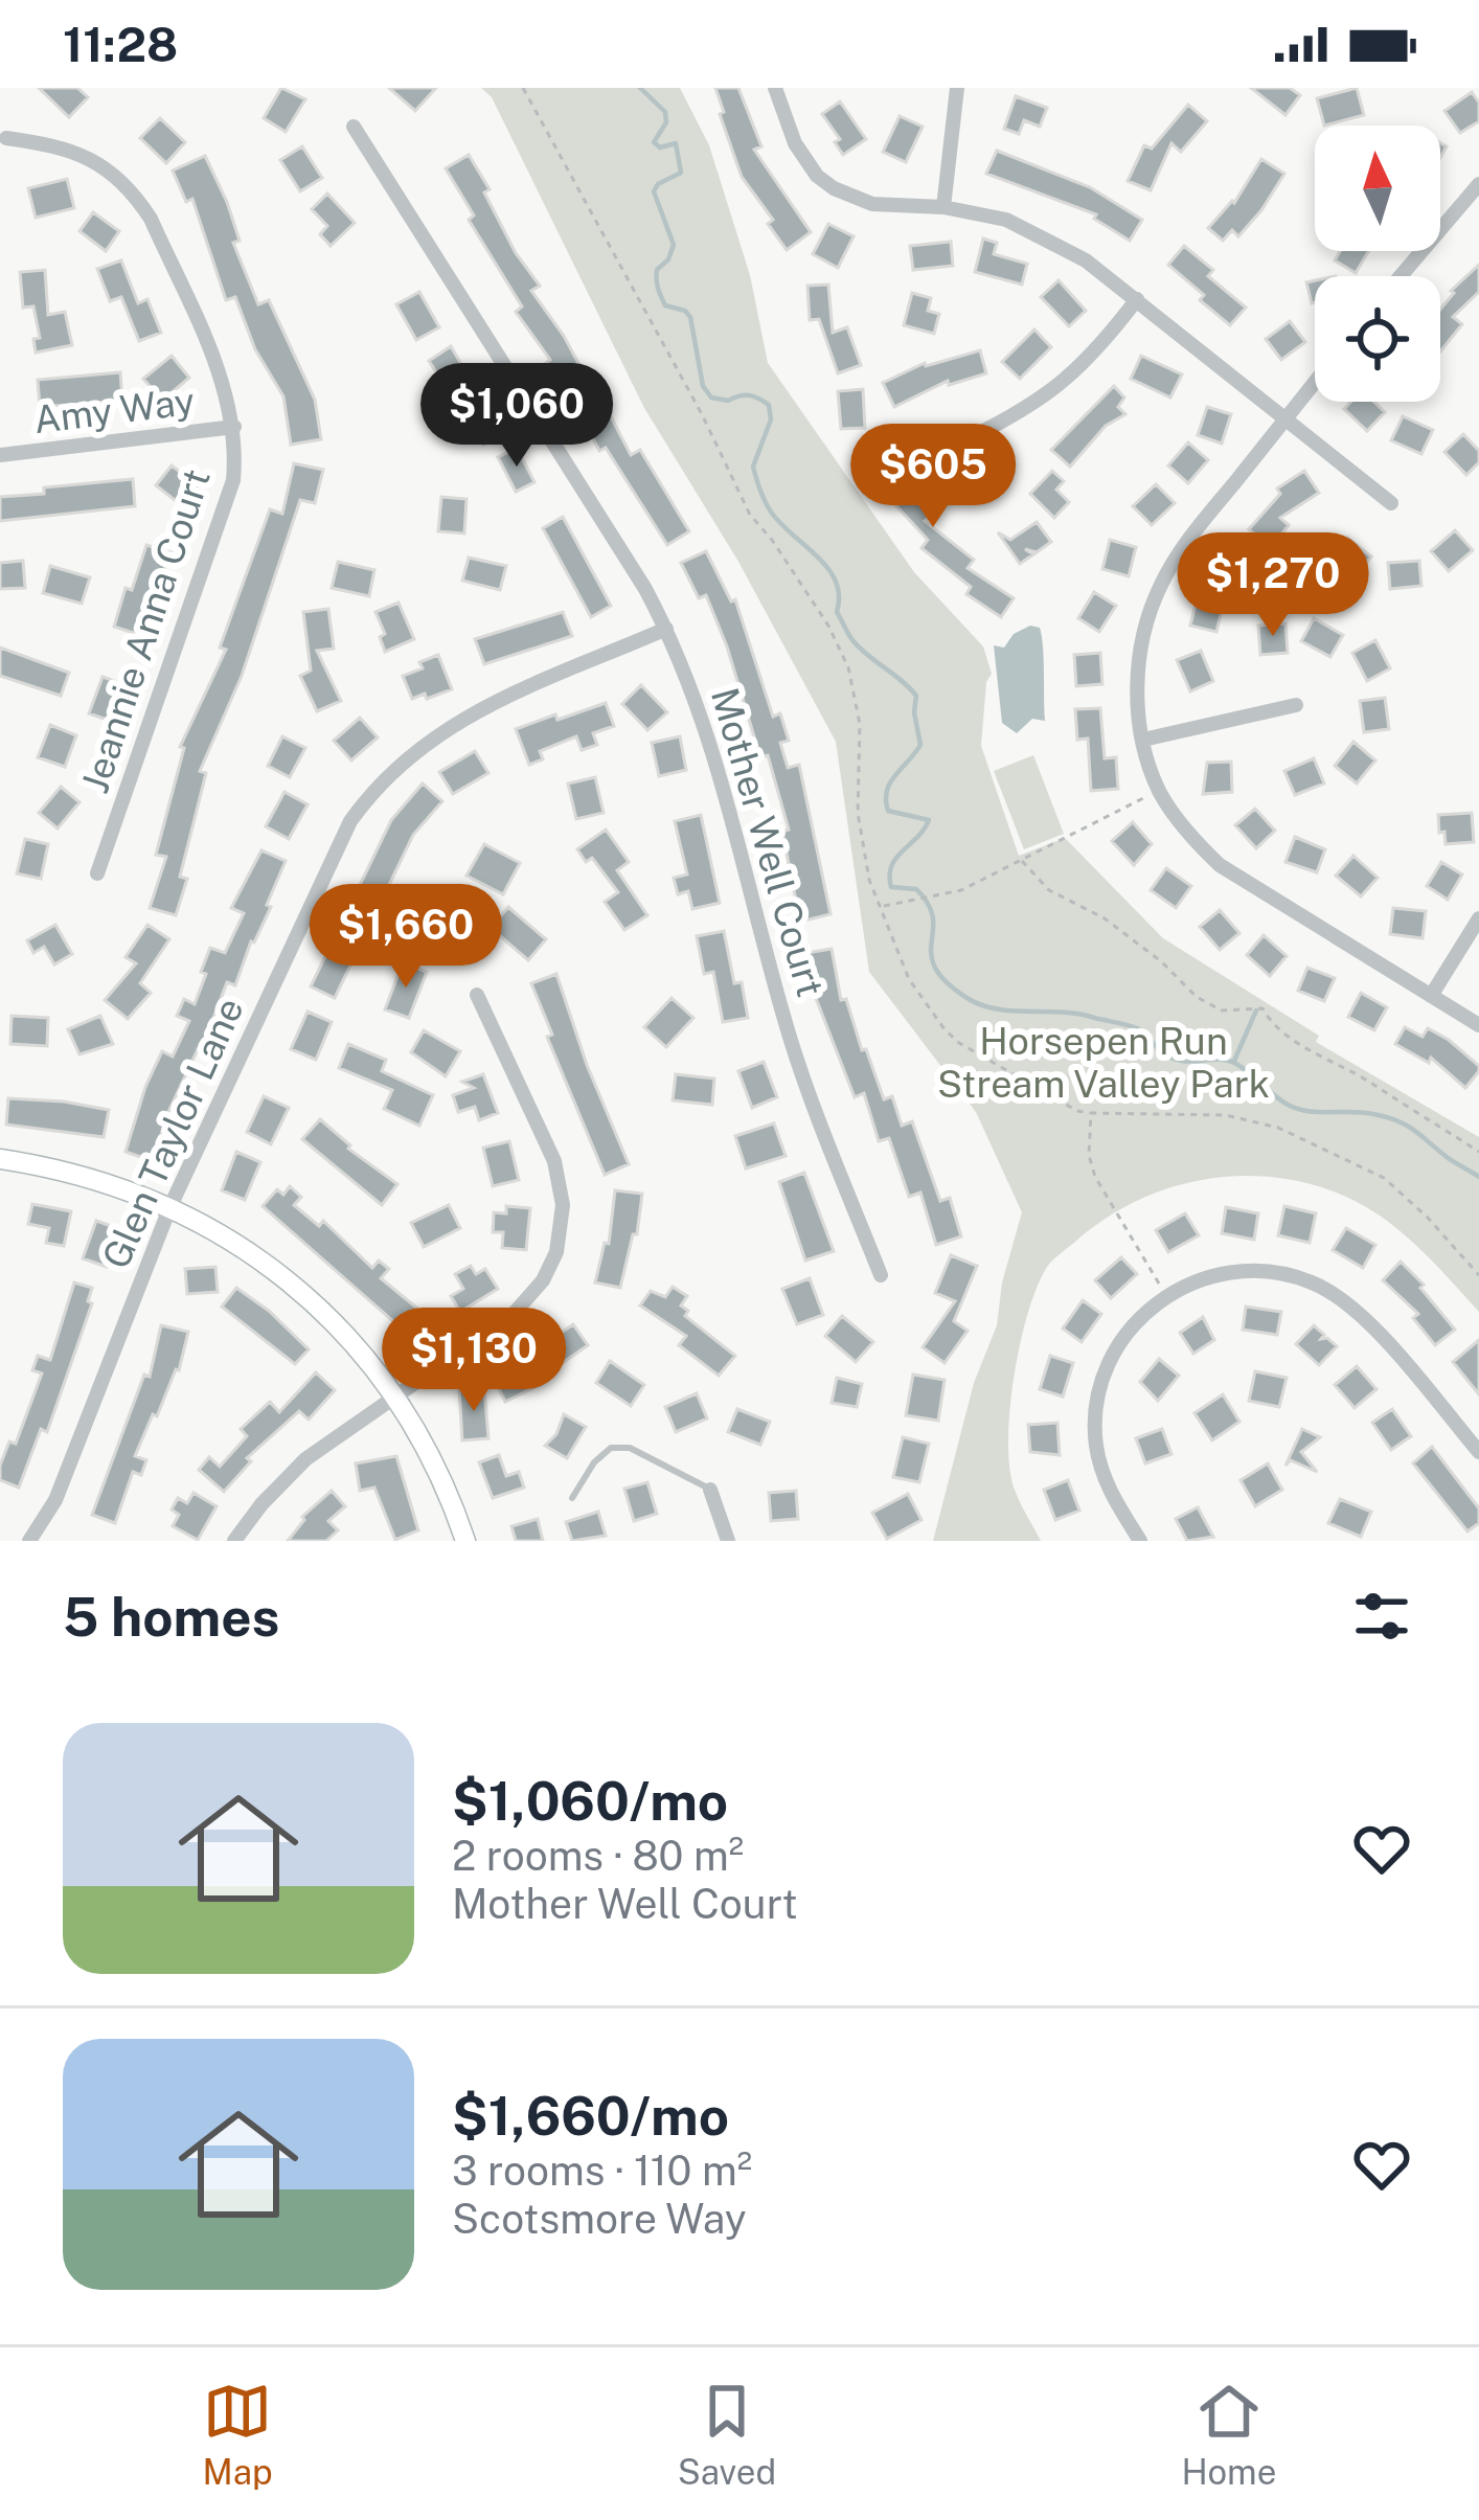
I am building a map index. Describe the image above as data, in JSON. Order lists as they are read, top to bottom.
{
  "streets": {
    "street": [
      "Amy Way",
      "Jeannie Anna Court",
      "Mother Well Court",
      "Glen Taylor Lane"
    ]
  },
  "crossings": [
    ["Amy Way", "Jeannie Anna Court"],
    ["Mother Well Court", "Glen Taylor Lane"]
  ],
  "parks": ["Horsepen Run Stream Valley Park"],
  "north": "top",
  "page": {
    "status": "11:28",
    "price": [
      "$1,060",
      "$605",
      "$1,270",
      "$1,660",
      "$1,130"
    ],
    "heading": "5 homes",
    "list": [
      {
        "name": "$1,060/mo",
        "note": "2 rooms · 80 m² · Mother Well Court"
      },
      {
        "name": "$1,660/mo",
        "note": "3 rooms · 110 m² · Scotsmore Way"
      }
    ],
    "tabs": ["Map", "Saved", "Home"]
  }
}
